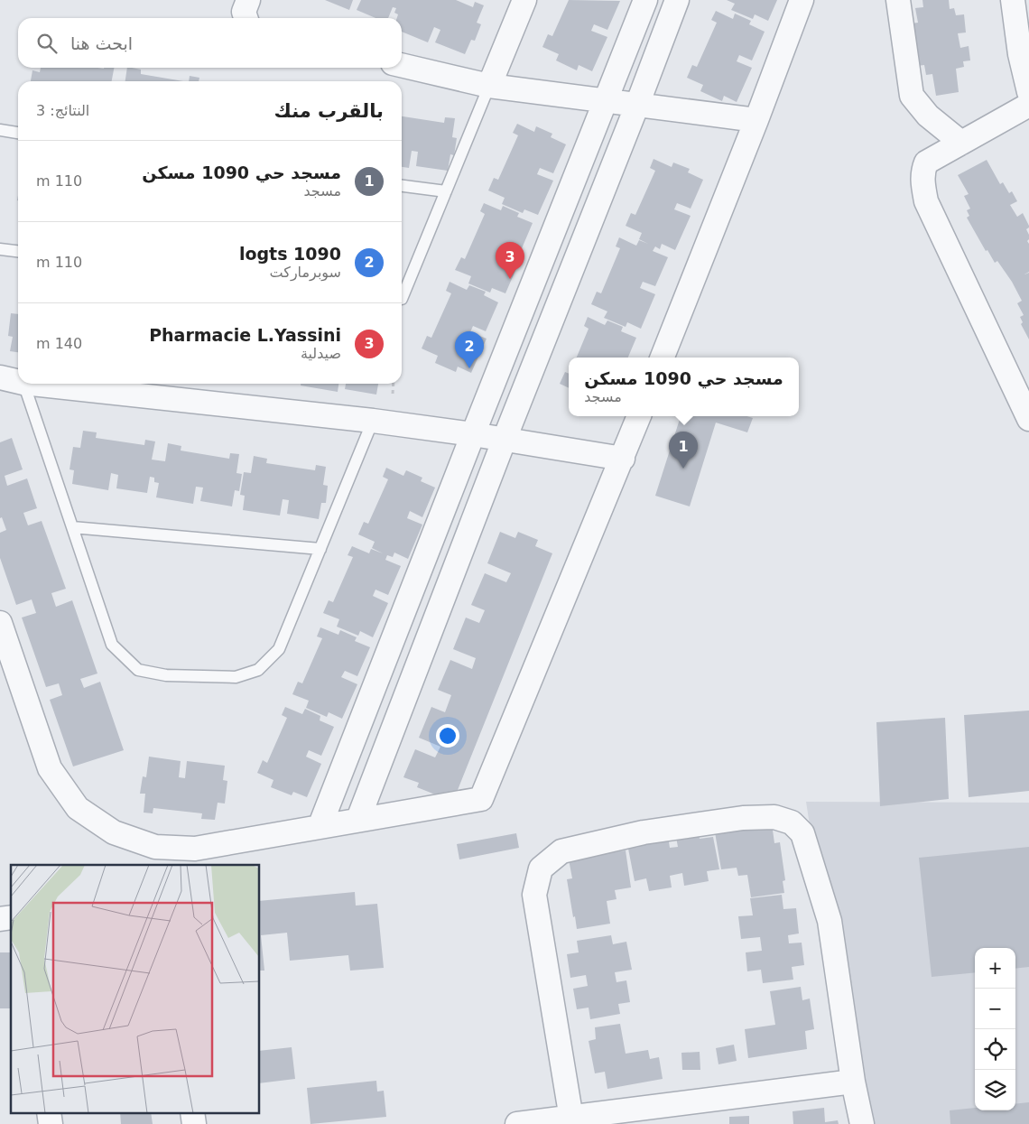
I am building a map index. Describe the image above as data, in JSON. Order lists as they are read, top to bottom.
{
  "page": {
    "search": "ابحث هنا",
    "heading": ["بالقرب منك", "النتائج: 3"],
    "list": [
      {
        "mark": "1",
        "name": "مسجد حي 1090 مسكن",
        "note": "مسجد",
        "value": "110 m"
      },
      {
        "mark": "2",
        "name": "1090 logts",
        "note": "سوبرماركت",
        "value": "110 m"
      },
      {
        "mark": "3",
        "name": "Pharmacie L.Yassini",
        "note": "صيدلية",
        "value": "140 m"
      }
    ],
    "pins": ["3", "2", "1"],
    "popup": ["مسجد حي 1090 مسكن", "مسجد"],
    "map_buttons": ["+", "−"]
  }
}
